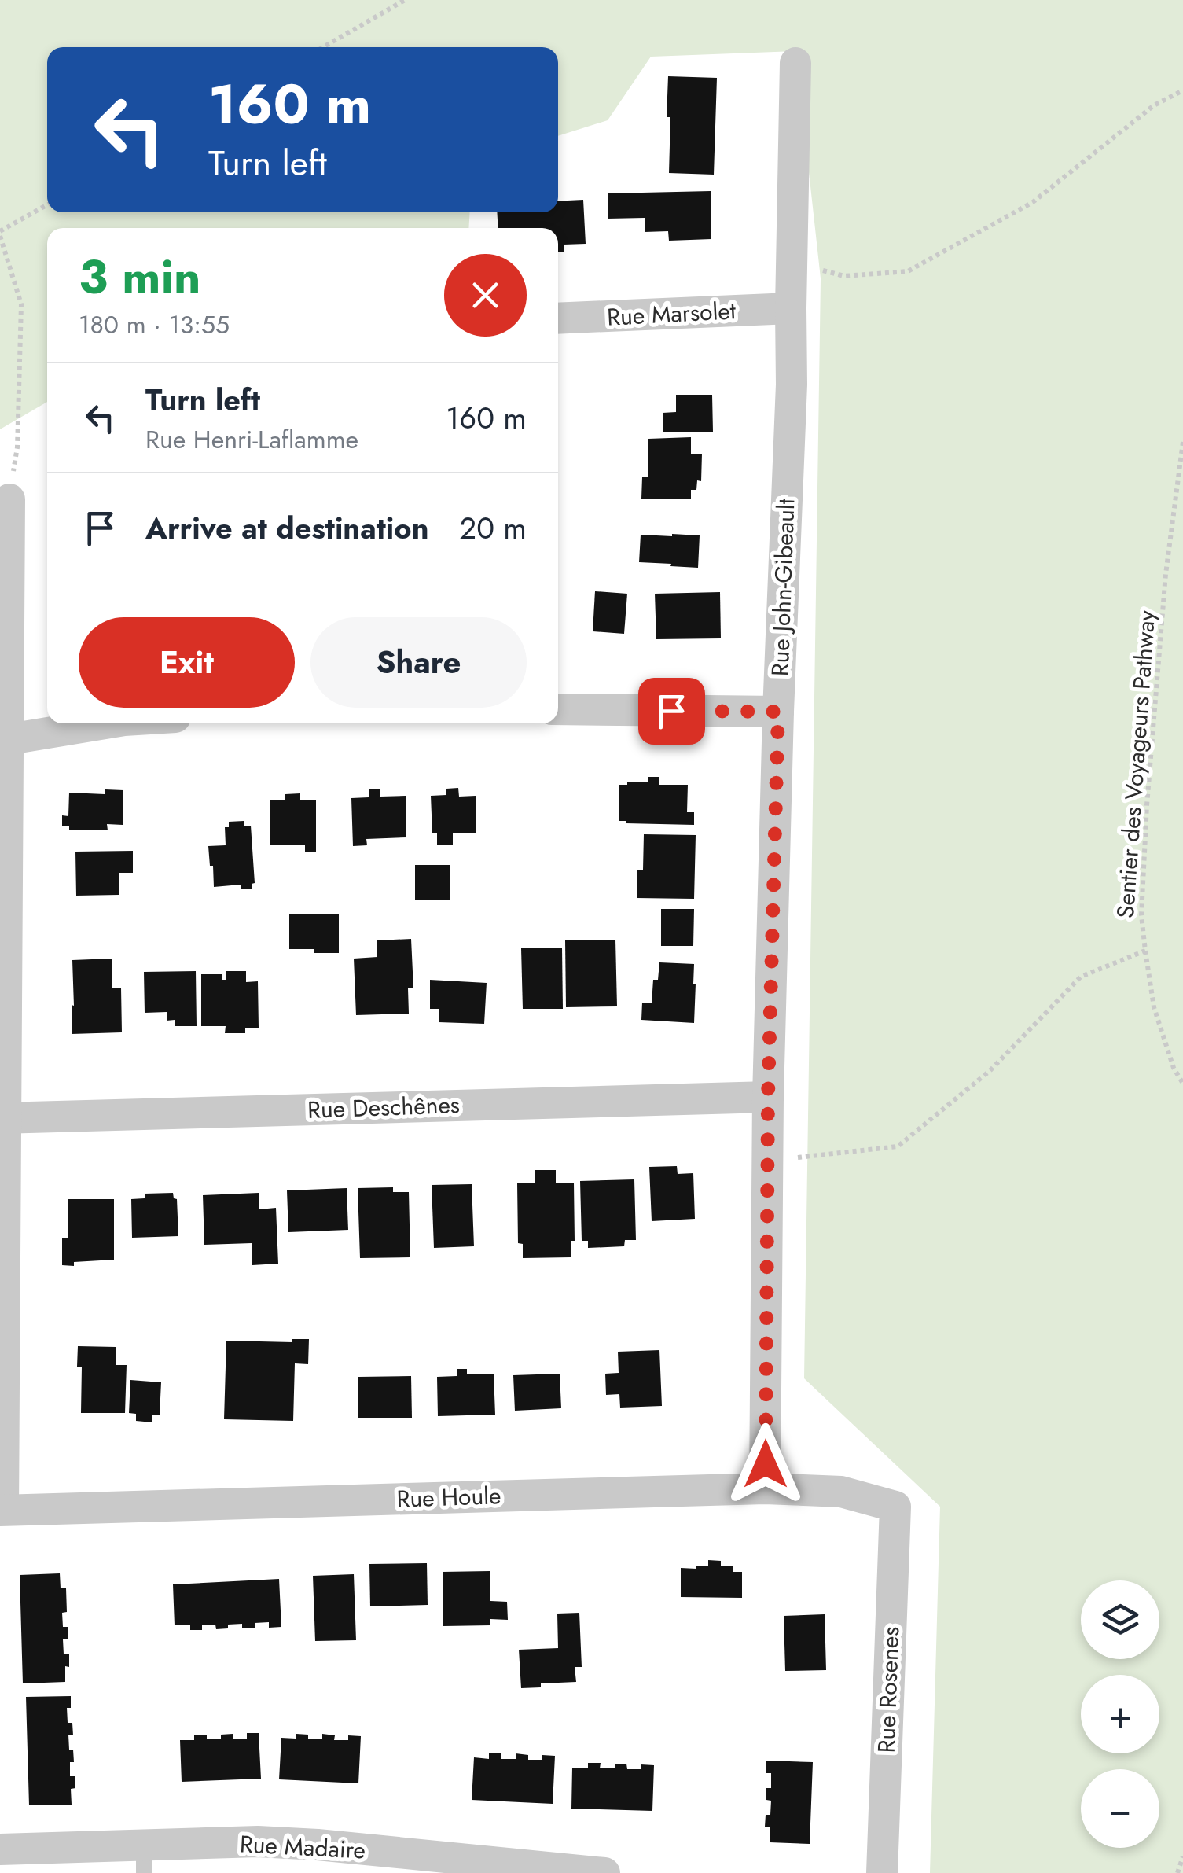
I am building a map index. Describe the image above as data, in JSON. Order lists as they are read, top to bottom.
{
  "streets": {
    "street": [
      "Rue Marsolet",
      "Rue John-Gibeault",
      "Rue Deschênes",
      "Rue Houle",
      "Rue Rosenes",
      "Rue Madaire"
    ],
    "path": ["Sentier des Voyageurs Pathway"]
  },
  "crossings": [
    ["Rue Marsolet", "Rue John-Gibeault"],
    ["Rue John-Gibeault", "Rue Deschênes"],
    ["Rue John-Gibeault", "Rue Houle"],
    ["Rue Houle", "Rue Rosenes"]
  ],
  "page": {
    "turn": ["160 m", "Turn left"],
    "heading": ["3 min", "180 m · 13:55"],
    "list": [
      {
        "name": "Turn left",
        "note": "Rue Henri-Laflamme",
        "value": "160 m"
      },
      {
        "name": "Arrive at destination",
        "value": "20 m"
      }
    ],
    "buttons": ["Exit", "Share"],
    "map_buttons": ["+", "−"]
  }
}
